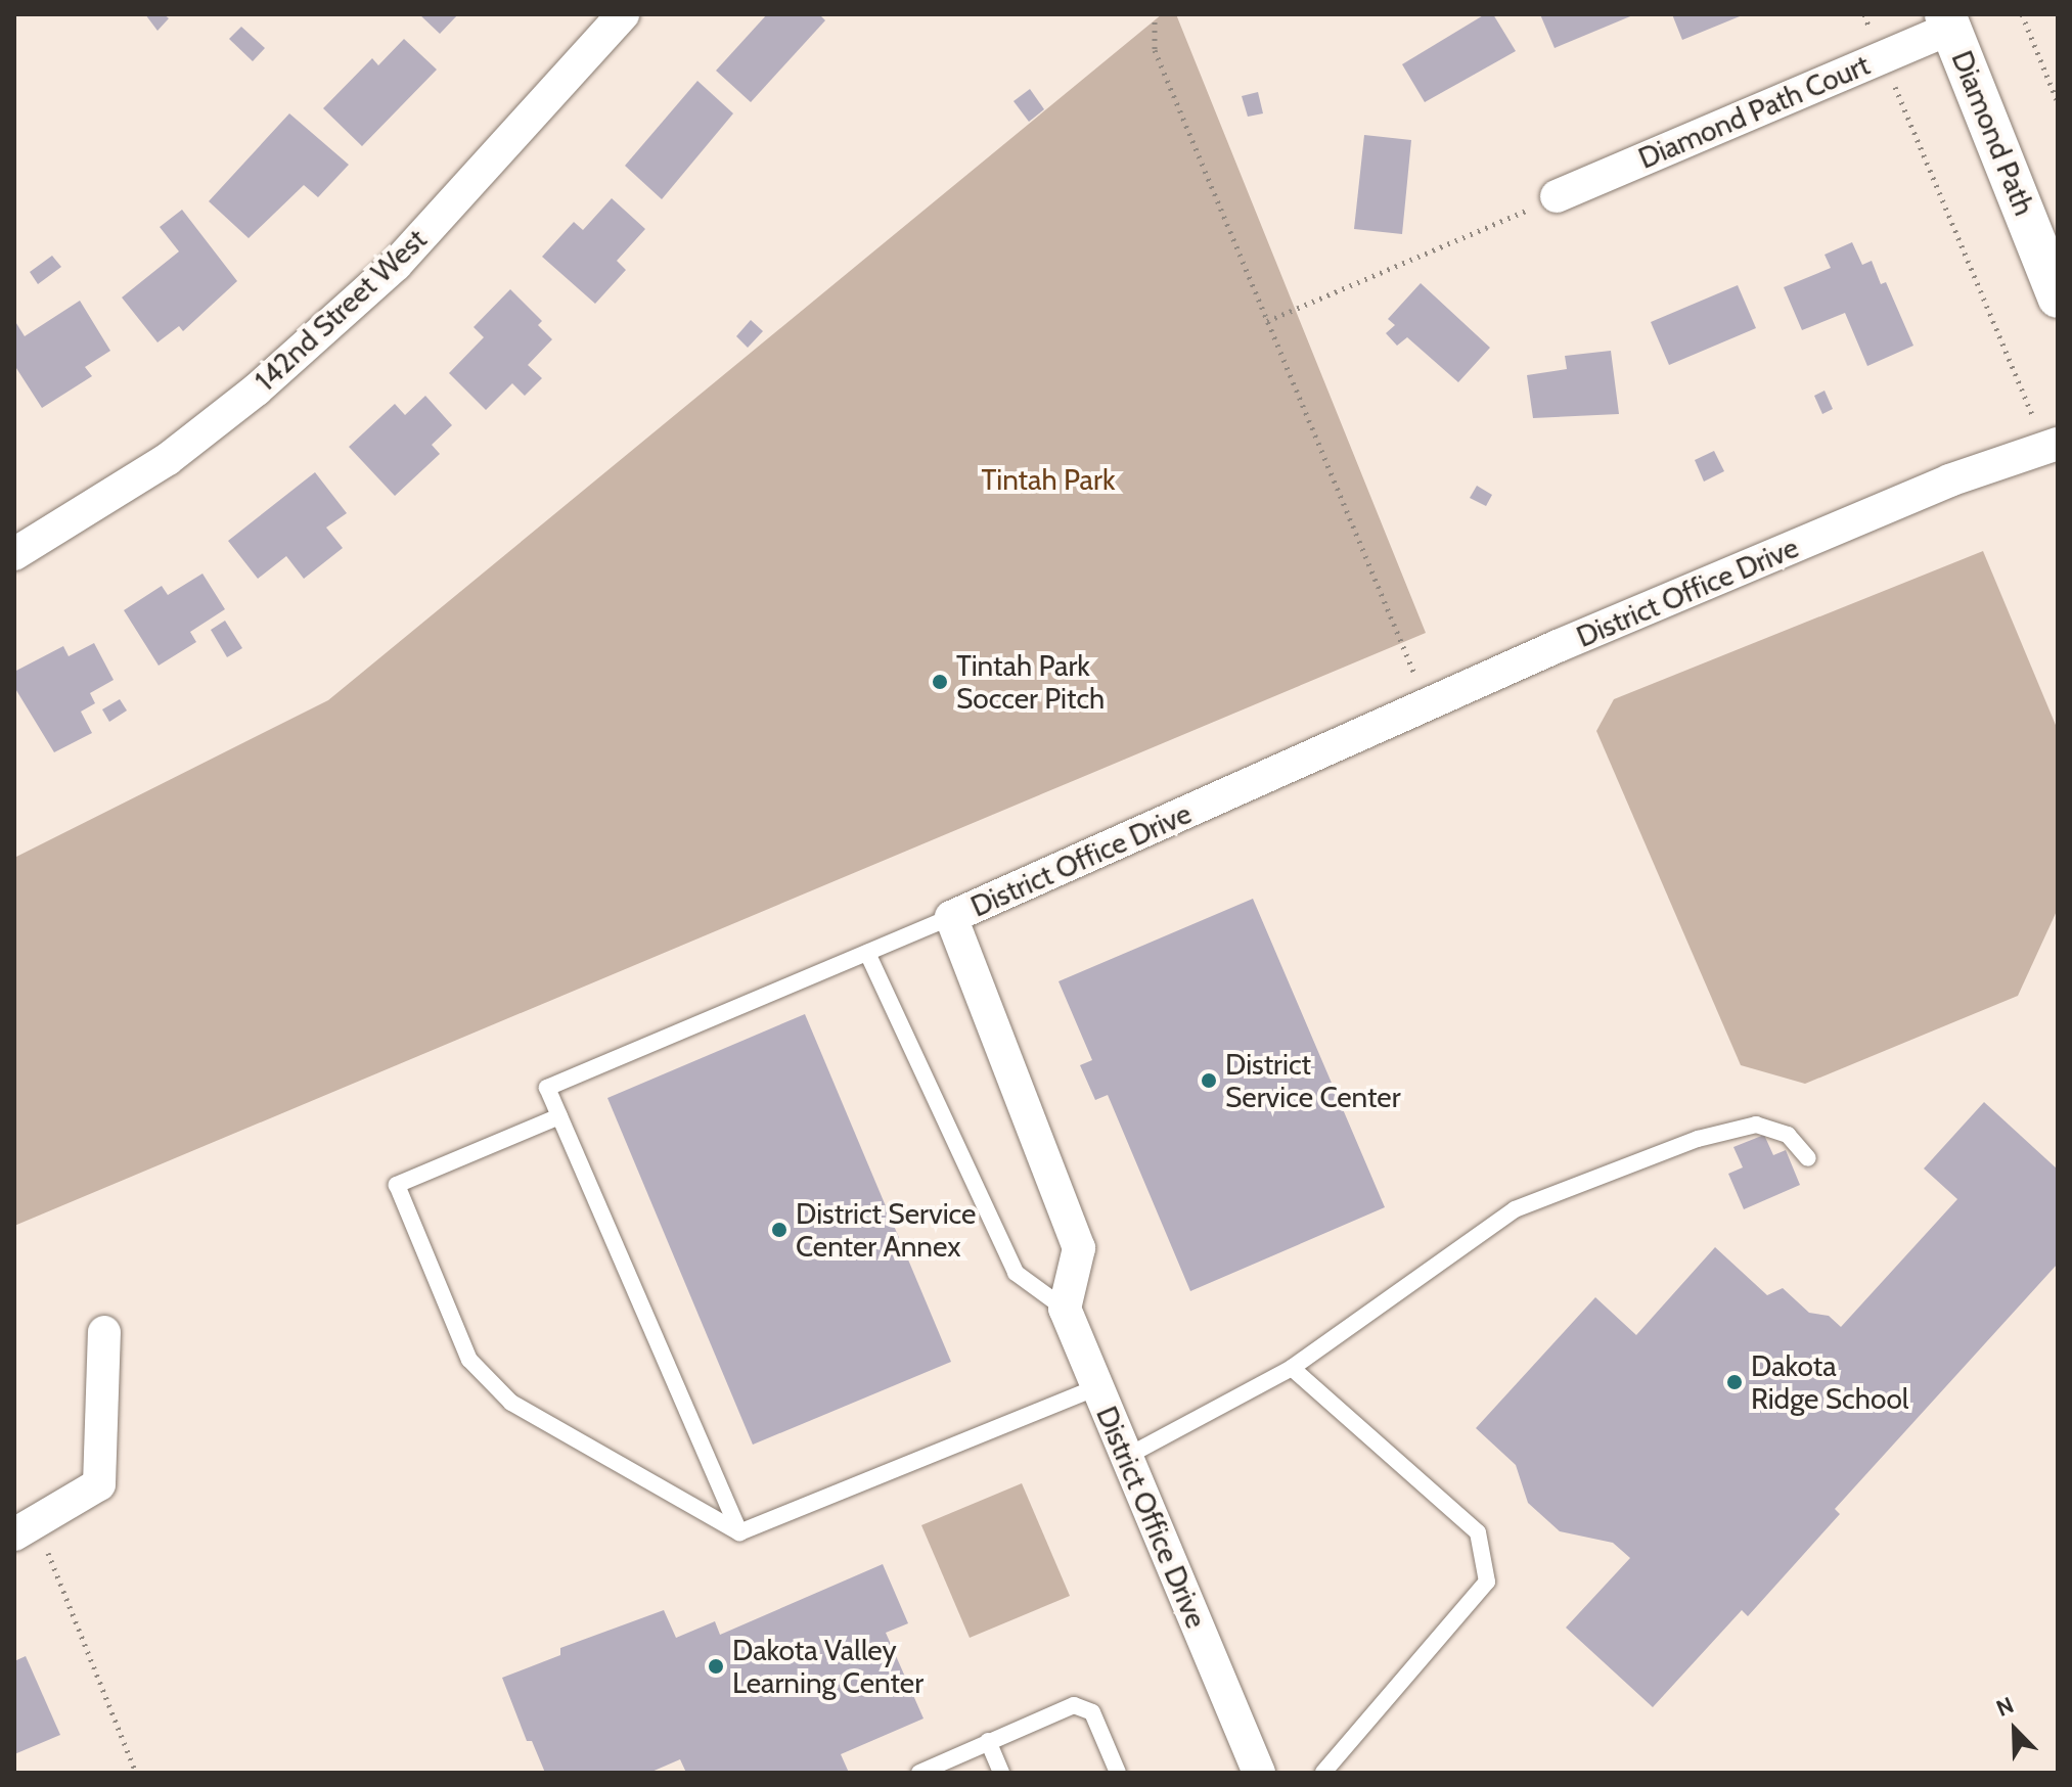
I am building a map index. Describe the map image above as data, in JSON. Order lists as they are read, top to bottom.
{
  "streets": {
    "street": [
      "Diamond Path Court",
      "Diamond Path",
      "142nd Street West",
      "District Office Drive"
    ]
  },
  "crossings": [
    ["Diamond Path Court", "Diamond Path"]
  ],
  "parks": ["Tintah Park"],
  "places": [
    "Tintah Park Soccer Pitch",
    "District Service Center",
    "District Service Center Annex",
    "Dakota Ridge School",
    "Dakota Valley Learning Center"
  ],
  "north": "top left"
}
